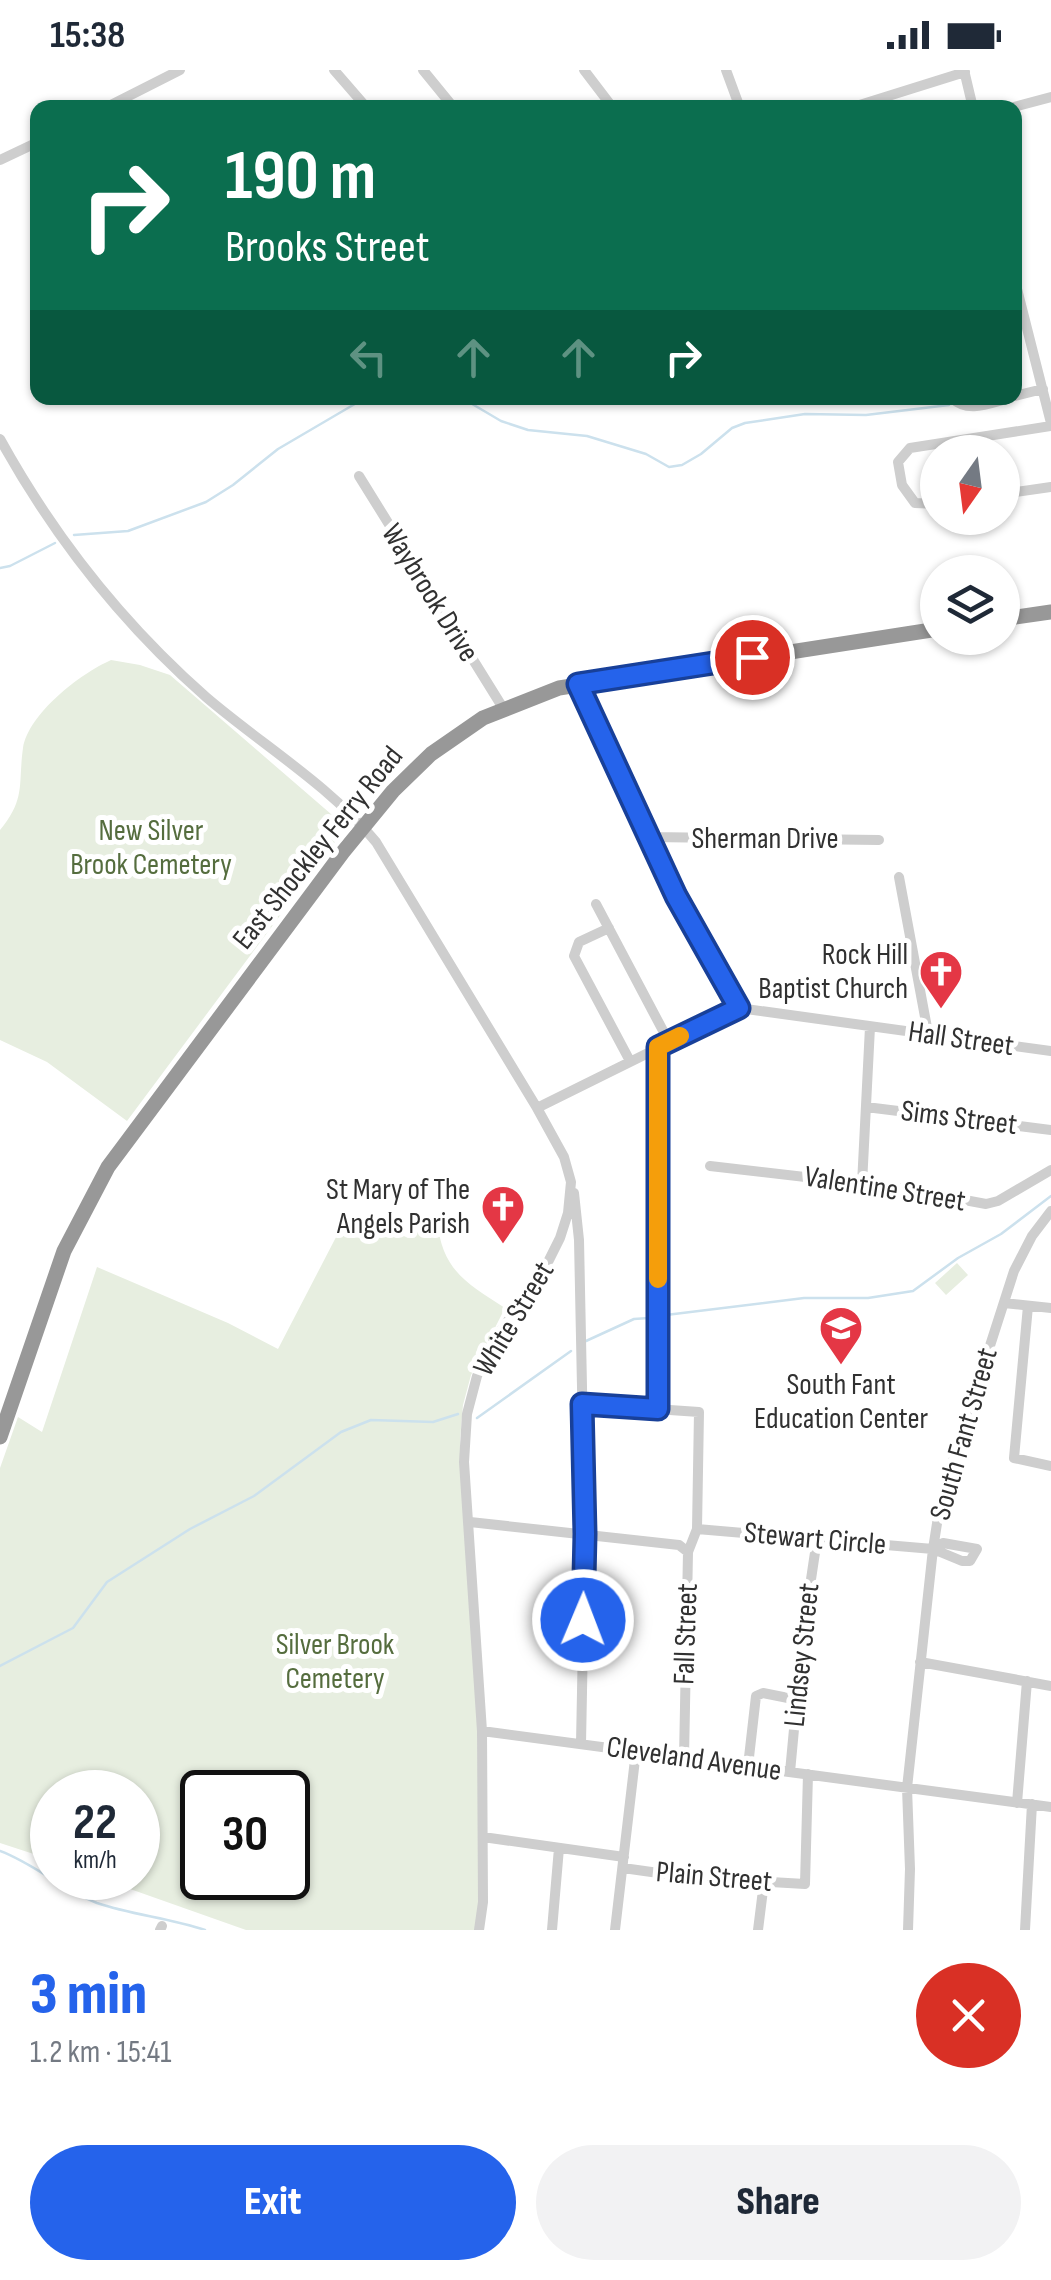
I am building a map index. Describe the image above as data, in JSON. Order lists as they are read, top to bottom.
{
  "streets": {
    "highway": ["East Shockley Ferry Road"],
    "street": [
      "Waybrook Drive",
      "Sherman Drive",
      "Hall Street",
      "Sims Street",
      "Valentine Street",
      "White Street",
      "South Fant Street",
      "Stewart Circle",
      "Fall Street",
      "Lindsey Street",
      "Cleveland Avenue",
      "Plain Street"
    ]
  },
  "crossings": [
    ["Waybrook Drive", "East Shockley Ferry Road"],
    ["White Street", "Fall Street"],
    ["White Street", "Cleveland Avenue"],
    ["White Street", "Plain Street"],
    ["South Fant Street", "Stewart Circle"],
    ["South Fant Street", "Cleveland Avenue"],
    ["Stewart Circle", "Lindsey Street"],
    ["Fall Street", "Cleveland Avenue"],
    ["Lindsey Street", "Cleveland Avenue"],
    ["Cleveland Avenue", "Plain Street"]
  ],
  "parks": ["New Silver Brook Cemetery", "Silver Brook Cemetery"],
  "places": {
    "church": ["Rock Hill Baptist Church", "St Mary of The Angels Parish"],
    "school or university": ["South Fant Education Center"]
  },
  "north": "bottom",
  "page": {
    "status": "15:38",
    "turn": ["190 m", "Brooks Street"],
    "speed": "22 km/h",
    "limit": "30",
    "heading": ["3 min", "1.2 km · 15:41"],
    "buttons": ["Exit", "Share"]
  }
}
